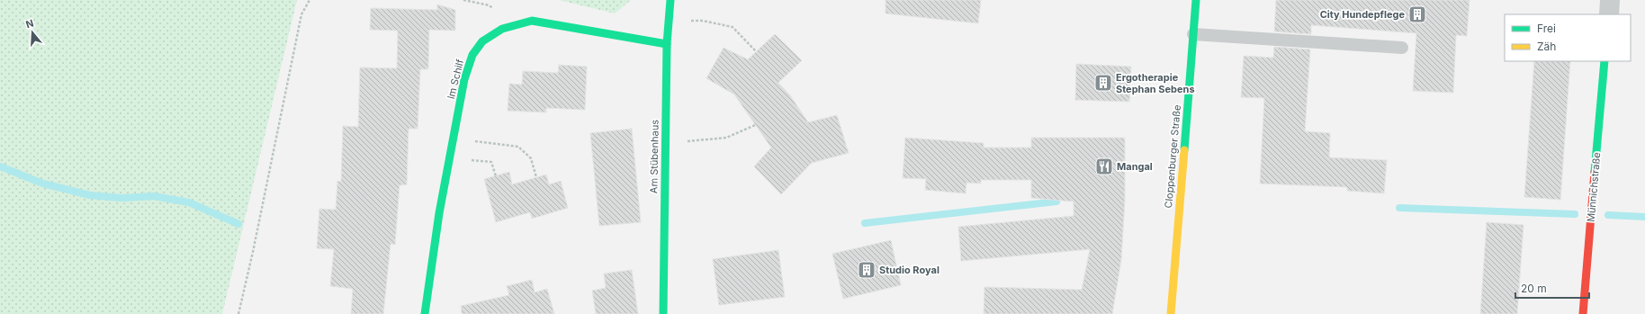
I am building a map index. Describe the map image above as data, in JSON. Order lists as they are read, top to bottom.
{
  "streets": {
    "street": [
      "Im Schilf",
      "Am Stübenhaus",
      "Cloppenburger Straße",
      "Münnichstraße"
    ]
  },
  "crossings": [
    ["Im Schilf", "Am Stübenhaus"]
  ],
  "places": {
    "building": ["City Hundepflege", "Ergotherapie Stephan Sebens", "Studio Royal"],
    "restaurant": ["Mangal"]
  },
  "legend": ["Frei", "Zäh"],
  "scale_bar": "20 m",
  "north": "top"
}
